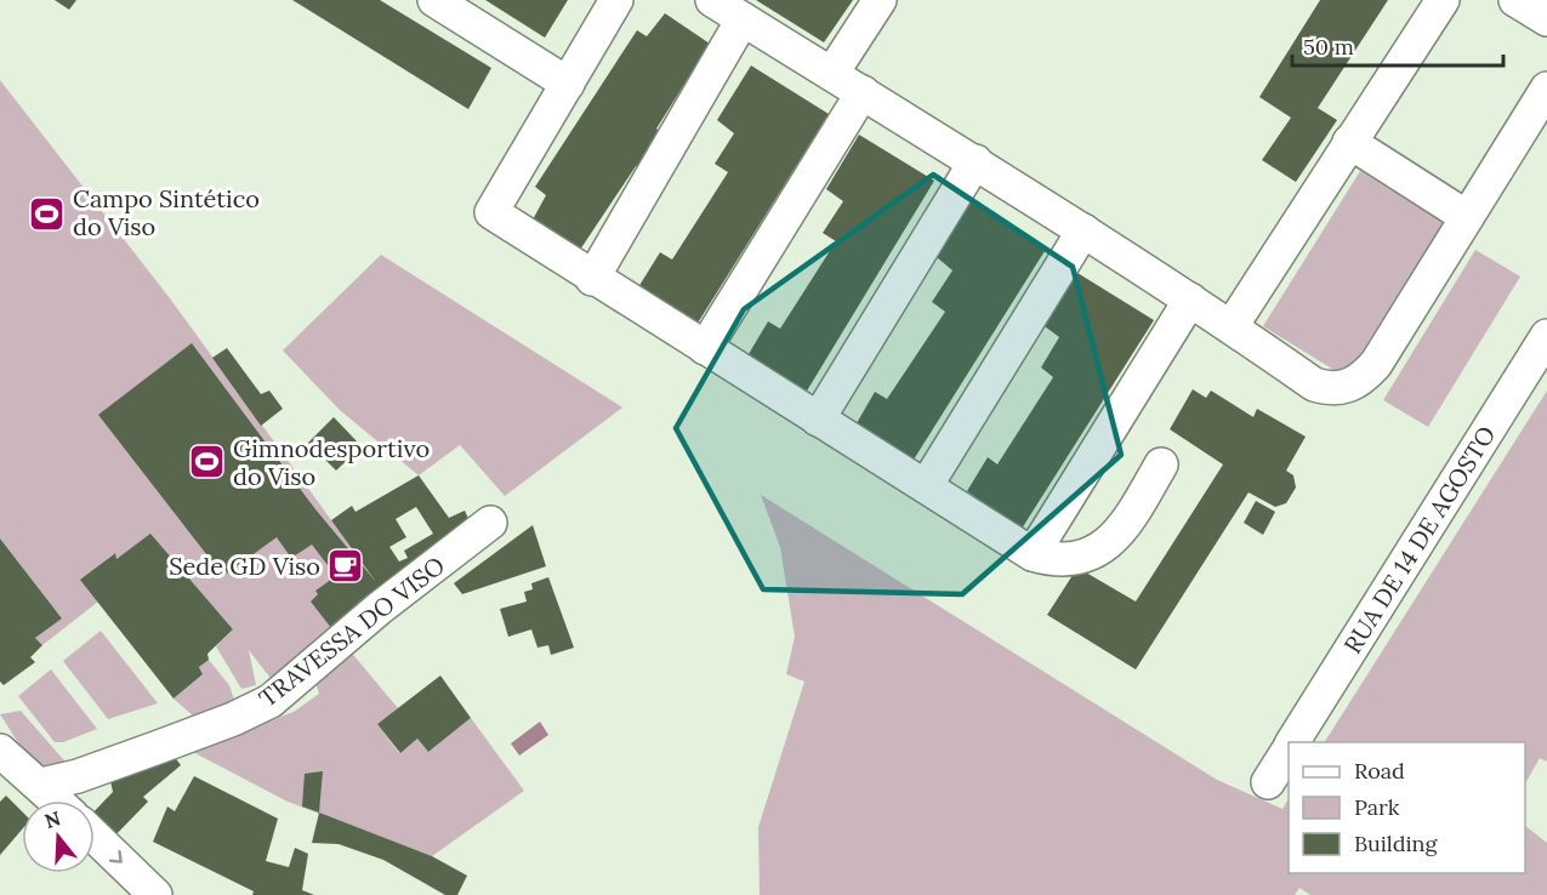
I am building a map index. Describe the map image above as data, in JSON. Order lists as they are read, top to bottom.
{
  "streets": {
    "street": ["RUA DE 14 DE AGOSTO", "TRAVESSA DO VISO"]
  },
  "places": {
    "sports": ["Campo Sintético do Viso", "Gimnodesportivo do Viso"],
    "cafe": ["Sede GD Viso"]
  },
  "legend": ["Road", "Park", "Building"],
  "scale_bar": "50 m",
  "north": "top"
}
